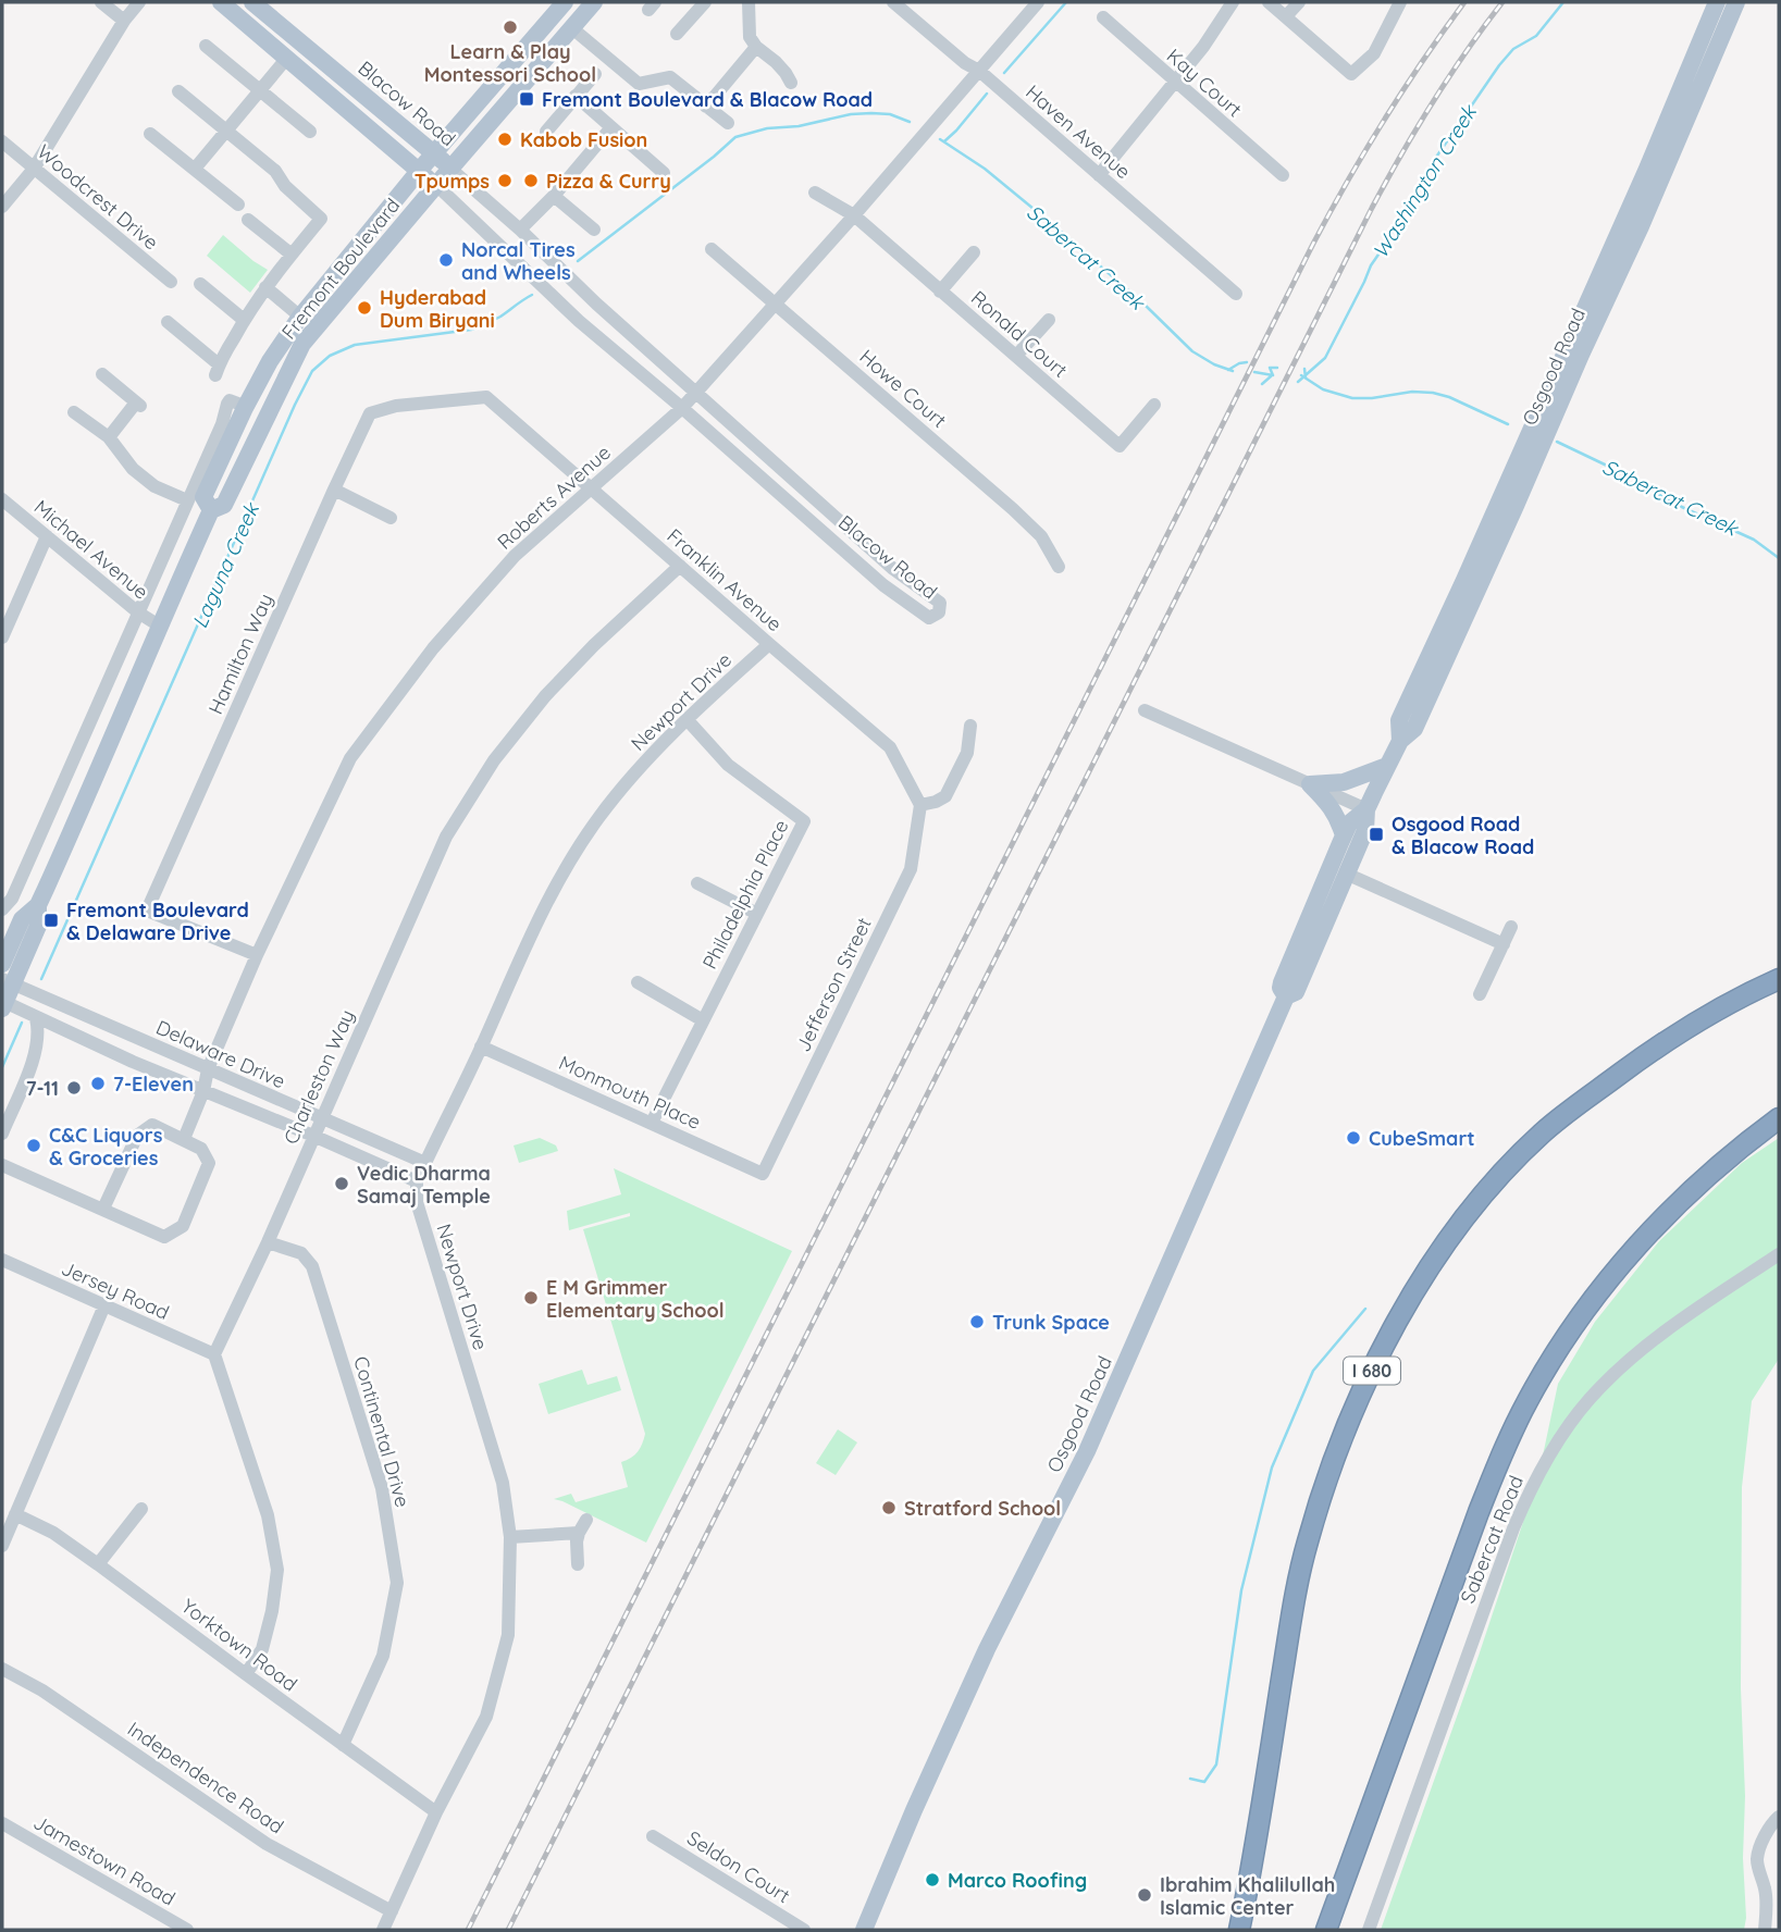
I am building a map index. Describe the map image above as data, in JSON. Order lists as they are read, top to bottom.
{
  "streets": {
    "highway": ["I 680"],
    "main road": ["Blacow Road", "Fremont Boulevard", "Osgood Road"],
    "street": [
      "Kay Court",
      "Haven Avenue",
      "Woodcrest Drive",
      "Ronald Court",
      "Howe Court",
      "Roberts Avenue",
      "Michael Avenue",
      "Franklin Avenue",
      "Hamilton Way",
      "Newport Drive",
      "Philadelphia Place",
      "Jefferson Street",
      "Delaware Drive",
      "Charleston Way",
      "Monmouth Place",
      "Jersey Road",
      "Continental Drive",
      "Sabercat Road",
      "Yorktown Road",
      "Independence Road",
      "Jamestown Road",
      "Seldon Court"
    ]
  },
  "crossings": [
    ["Blacow Road", "Fremont Boulevard"],
    ["Blacow Road", "Roberts Avenue"],
    ["Haven Avenue", "Roberts Avenue"],
    ["Fremont Boulevard", "Michael Avenue"],
    ["Fremont Boulevard", "Delaware Drive"],
    ["Ronald Court", "Roberts Avenue"],
    ["Howe Court", "Roberts Avenue"],
    ["Roberts Avenue", "Franklin Avenue"],
    ["Roberts Avenue", "Hamilton Way"],
    ["Roberts Avenue", "Delaware Drive"],
    ["Franklin Avenue", "Hamilton Way"],
    ["Franklin Avenue", "Newport Drive"],
    ["Franklin Avenue", "Jefferson Street"],
    ["Franklin Avenue", "Charleston Way"],
    ["Newport Drive", "Philadelphia Place"],
    ["Newport Drive", "Delaware Drive"],
    ["Newport Drive", "Monmouth Place"],
    ["Newport Drive", "Yorktown Road"],
    ["Newport Drive", "Independence Road"],
    ["Philadelphia Place", "Monmouth Place"],
    ["Jefferson Street", "Monmouth Place"],
    ["Delaware Drive", "Charleston Way"],
    ["Charleston Way", "Jersey Road"],
    ["Charleston Way", "Continental Drive"],
    ["Continental Drive", "Yorktown Road"]
  ],
  "water": ["Washington Creek", "Sabercat Creek", "Laguna Creek"],
  "places": {
    "other": [
      "Learn & Play Montessori School",
      "Kabob Fusion",
      "Tpumps",
      "Pizza & Curry",
      "Norcal Tires and Wheels",
      "Hyderabad Dum Biryani",
      "7-Eleven",
      "7-11",
      "CubeSmart",
      "C&C Liquors & Groceries",
      "Vedic Dharma Samaj Temple",
      "E M Grimmer Elementary School",
      "Trunk Space",
      "Stratford School",
      "Marco Roofing",
      "Ibrahim Khalilullah Islamic Center"
    ],
    "transit": ["Fremont Boulevard & Blacow Road", "Osgood Road & Blacow Road", "Fremont Boulevard & Delaware Drive"]
  }
}
